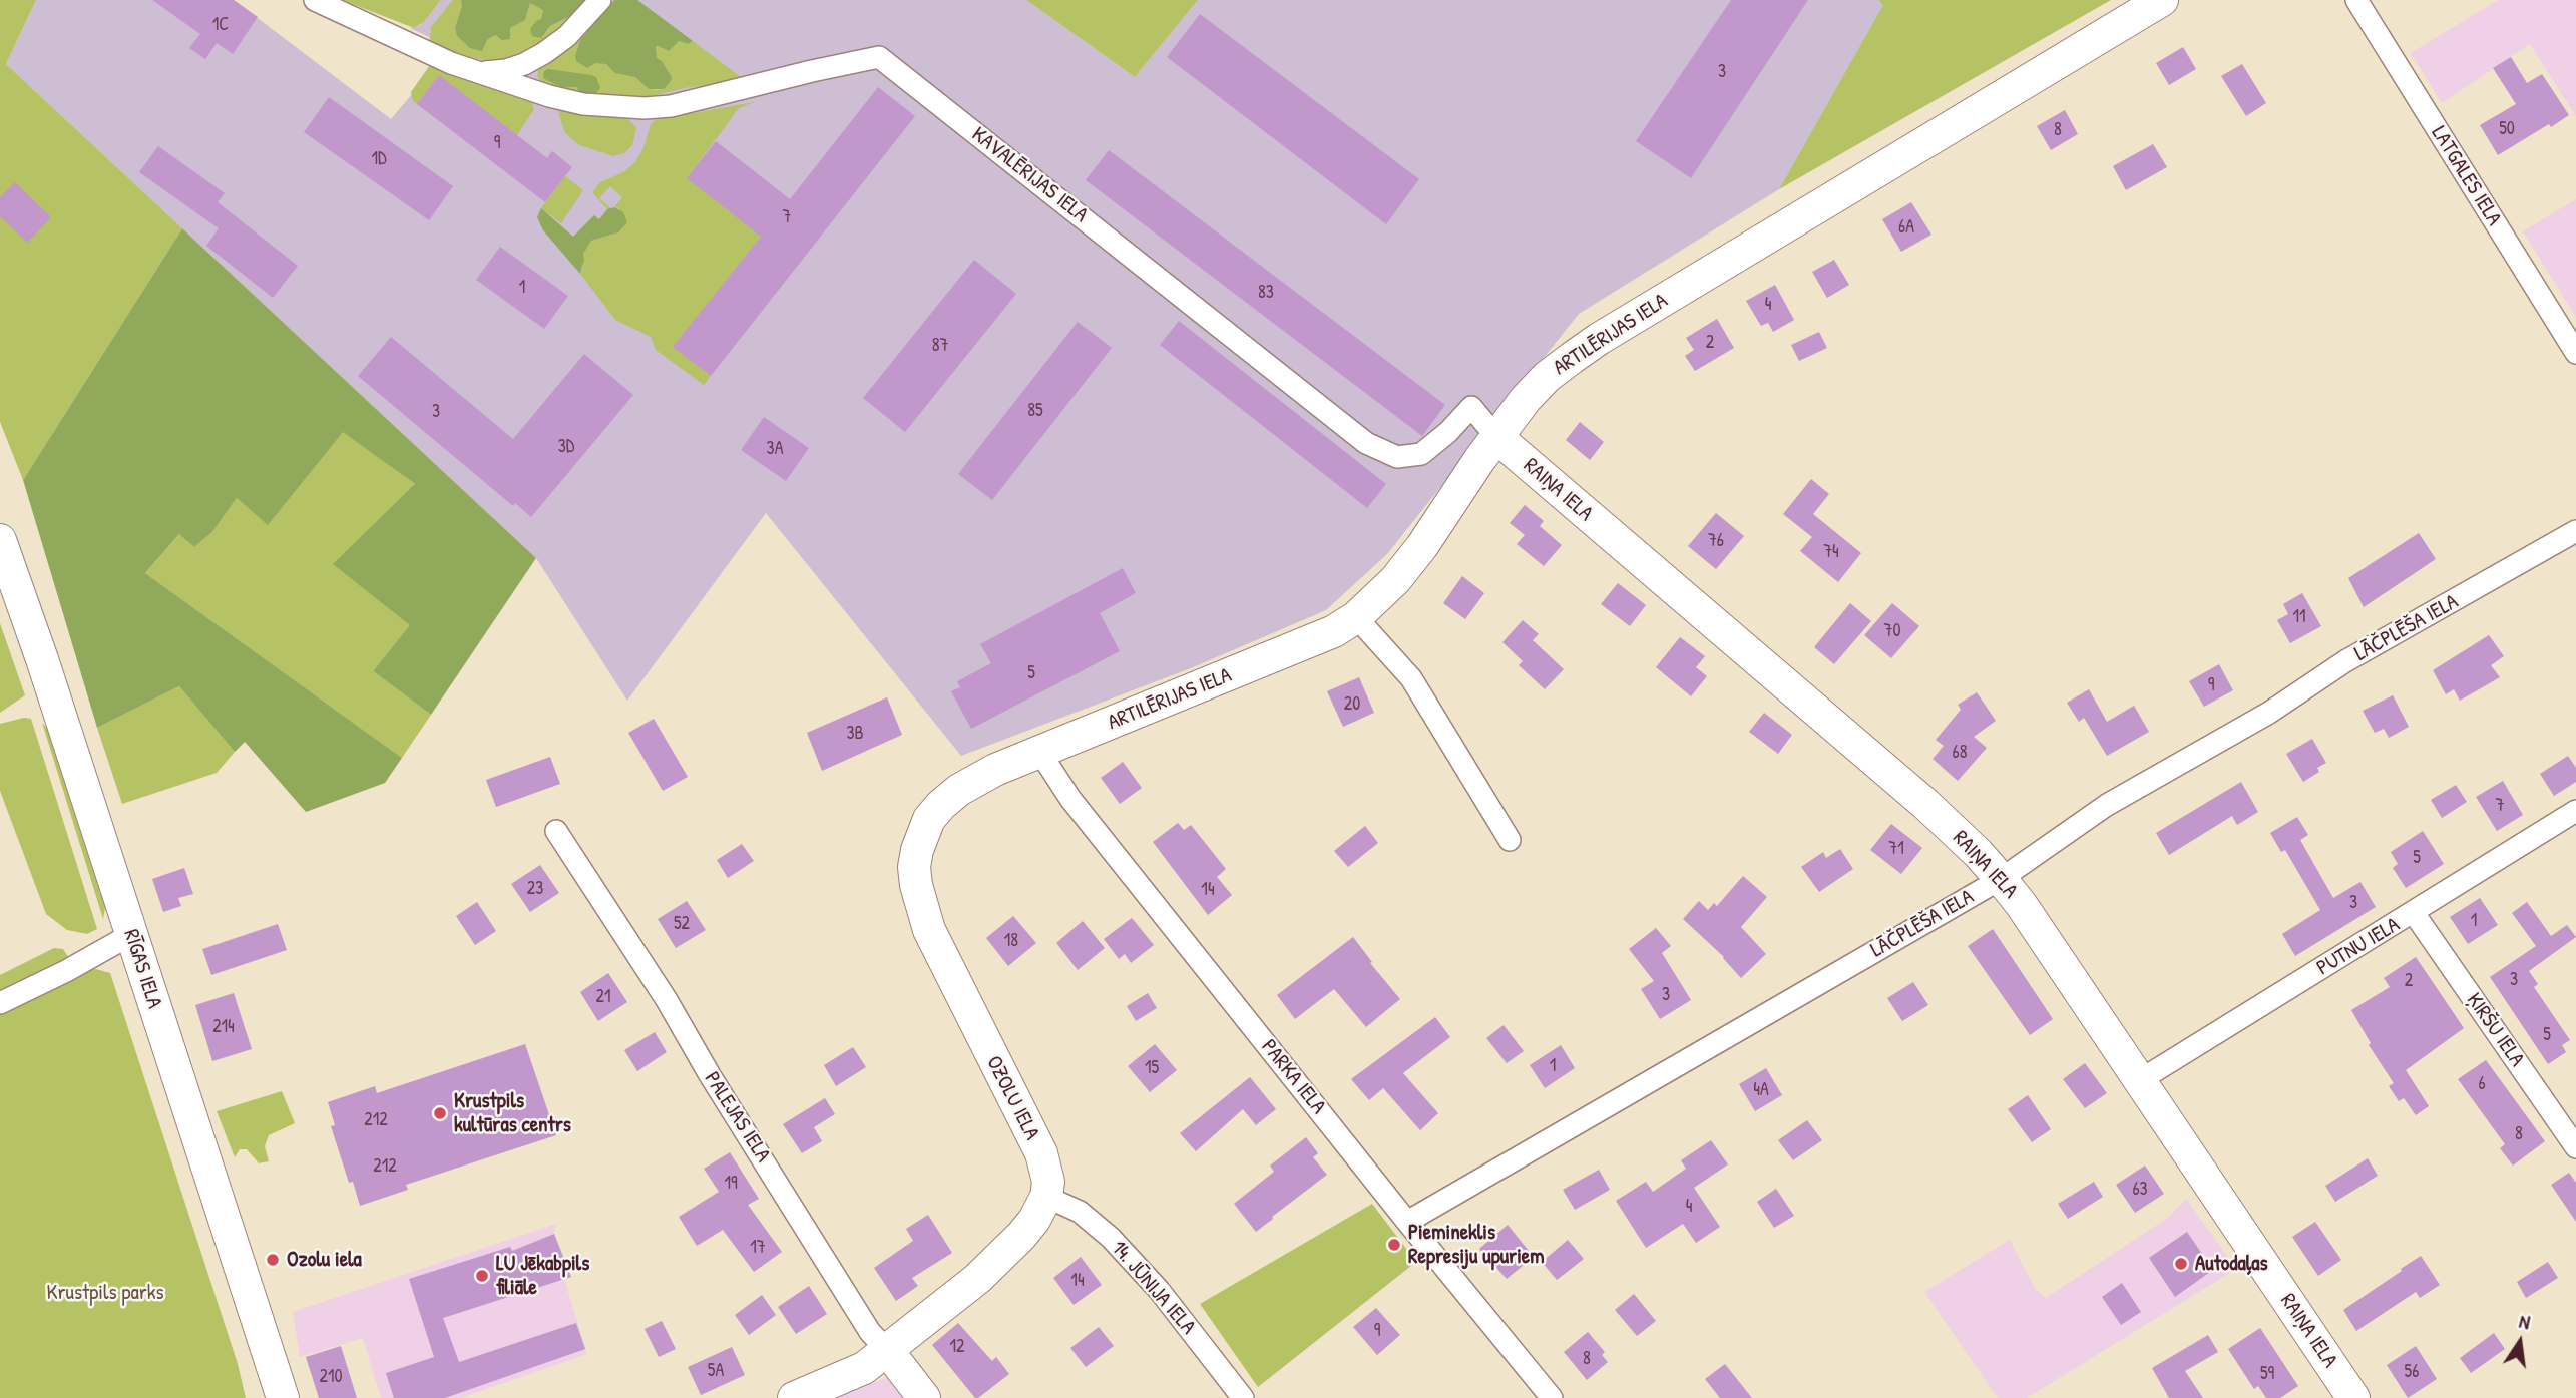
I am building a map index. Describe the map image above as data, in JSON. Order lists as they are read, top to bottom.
{
  "streets": {
    "street": [
      "KAVALĒRIJAS IELA",
      "LATGALES IELA",
      "ARTILĒRIJAS IELA",
      "RAIŅA IELA",
      "LĀČPLĒŠA IELA",
      "PUTNU IELA",
      "RĪGAS IELA",
      "ĶIRŠU IELA",
      "PARKA IELA",
      "OZOLU IELA",
      "PALEJAS IELA",
      "14. JŪNIJA IELA"
    ]
  },
  "crossings": [
    ["KAVALĒRIJAS IELA", "ARTILĒRIJAS IELA"],
    ["KAVALĒRIJAS IELA", "RAIŅA IELA"],
    ["ARTILĒRIJAS IELA", "RAIŅA IELA"],
    ["ARTILĒRIJAS IELA", "PARKA IELA"],
    ["ARTILĒRIJAS IELA", "OZOLU IELA"],
    ["RAIŅA IELA", "LĀČPLĒŠA IELA"],
    ["RAIŅA IELA", "PUTNU IELA"],
    ["LĀČPLĒŠA IELA", "PARKA IELA"],
    ["PUTNU IELA", "ĶIRŠU IELA"],
    ["PARKA IELA", "OZOLU IELA"],
    ["OZOLU IELA", "14. JŪNIJA IELA"]
  ],
  "parks": ["Krustpils parks"],
  "places": [
    "Krustpils kultūras centrs",
    "Piemineklis Represiju upuriem",
    "Ozolu iela",
    "Autodaļas",
    "LU Jēkabpils filiāle"
  ],
  "house_numbers": [
    "1C",
    "3",
    "50",
    "8",
    "9",
    "1D",
    "7",
    "6A",
    "1",
    "83",
    "4",
    "2",
    "87",
    "85",
    "3",
    "3D",
    "3A",
    "76",
    "74",
    "11",
    "70",
    "5",
    "9",
    "20",
    "3B",
    "68",
    "7",
    "71",
    "5",
    "23",
    "14",
    "3",
    "1",
    "52",
    "18",
    "3",
    "2",
    "3",
    "21",
    "214",
    "5",
    "1",
    "15",
    "6",
    "4A",
    "212",
    "8",
    "212",
    "19",
    "63",
    "4",
    "17",
    "14",
    "9",
    "12",
    "8",
    "5A",
    "56",
    "59",
    "210"
  ],
  "north": "top"
}
